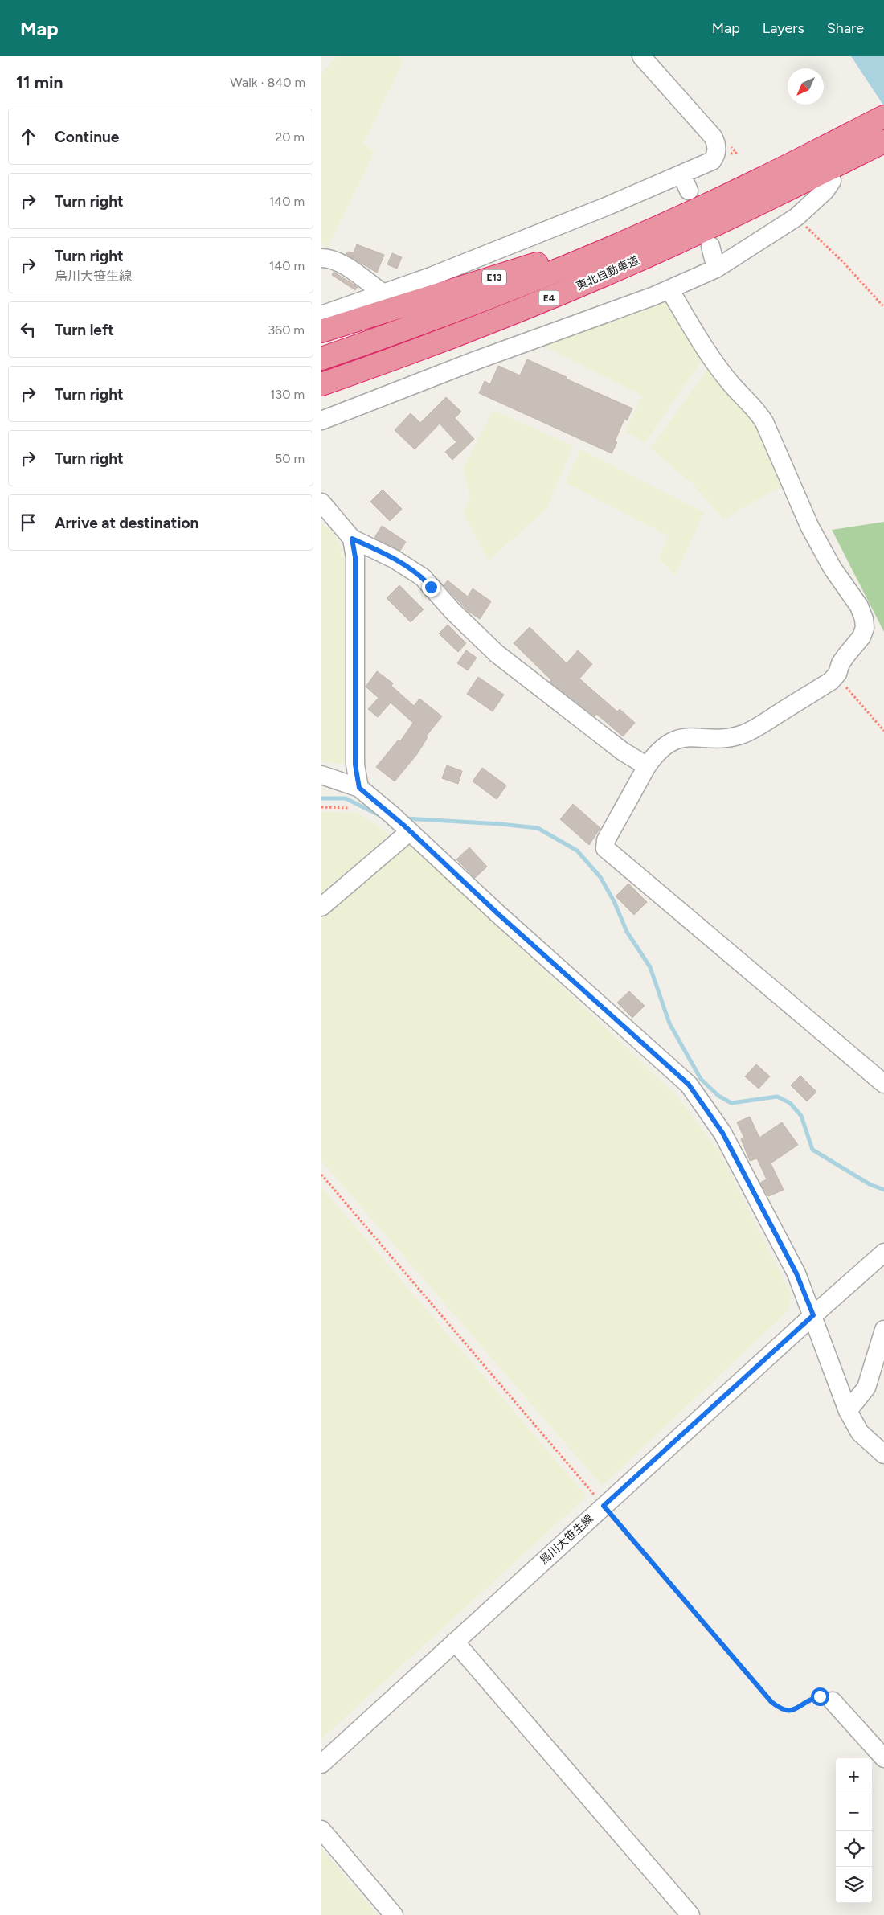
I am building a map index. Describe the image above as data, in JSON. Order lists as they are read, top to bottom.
{
  "streets": {
    "highway": ["東北自動車道", "E13", "E4"],
    "street": ["鳥川大笹生線"]
  },
  "crossings": [
    ["東北自動車道", "E13"]
  ],
  "north": "bottom left",
  "page": {
    "header": "Map",
    "nav": ["Map", "Layers", "Share"],
    "heading": ["11 min", "Walk · 840 m"],
    "list": [
      ["Continue", "20 m"],
      ["Turn right", "140 m"],
      ["Turn right", "鳥川大笹生線", "140 m"],
      ["Turn left", "360 m"],
      ["Turn right", "130 m"],
      ["Turn right", "50 m"],
      "Arrive at destination"
    ],
    "map_buttons": ["+", "−"]
  }
}
